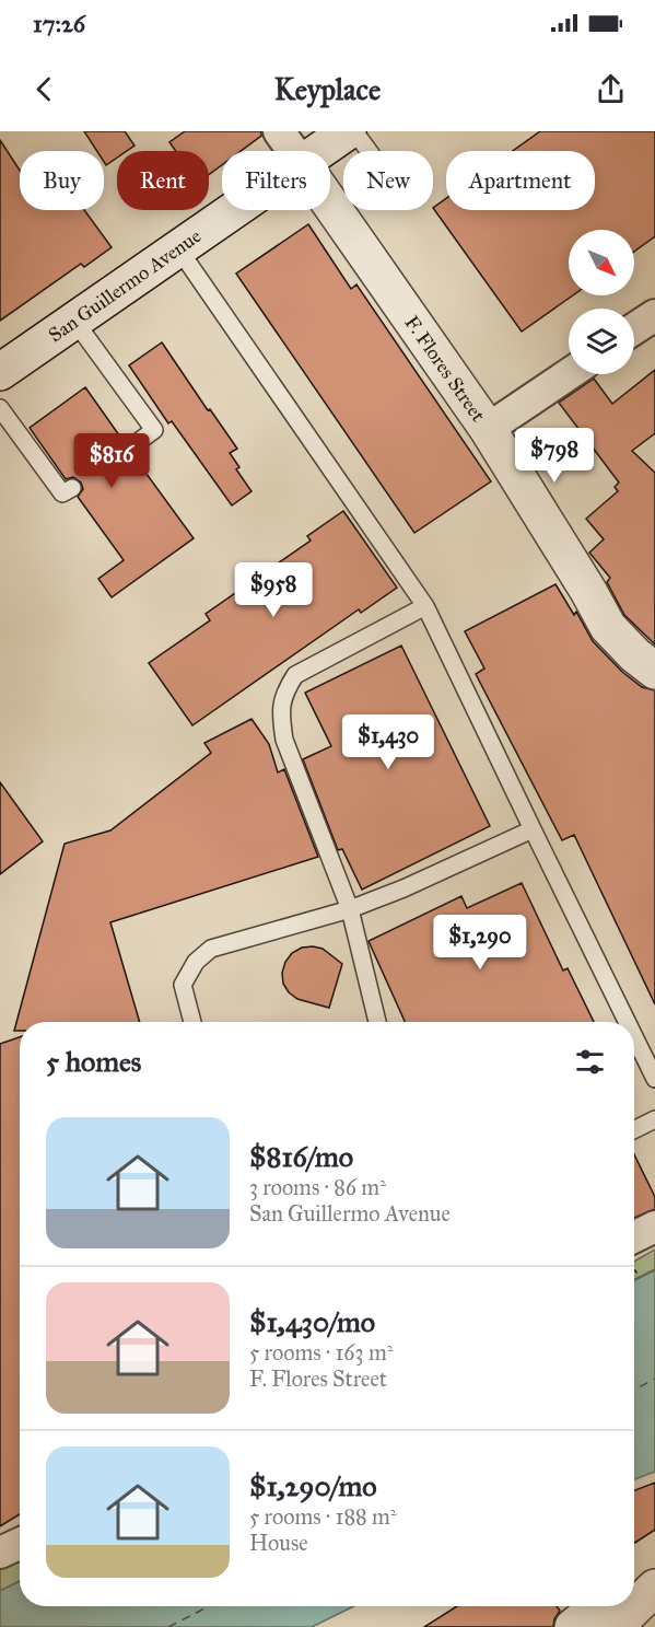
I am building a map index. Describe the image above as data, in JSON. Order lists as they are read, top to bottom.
{
  "streets": {
    "street": ["San Guillermo Avenue", "F. Flores Street"]
  },
  "north": "bottom right",
  "page": {
    "status": "17:26",
    "header": "Keyplace",
    "chip": [
      "Buy",
      "Rent",
      "Filters",
      "New",
      "Apartment"
    ],
    "price": [
      "$798",
      "$816",
      "$958",
      "$1,430",
      "$1,290"
    ],
    "heading": "5 homes",
    "list": [
      {
        "name": "$816/mo",
        "note": "3 rooms · 86 m² · San Guillermo Avenue"
      },
      {
        "name": "$1,430/mo",
        "note": "5 rooms · 163 m² · F. Flores Street"
      },
      {
        "name": "$1,290/mo",
        "note": "5 rooms · 188 m² · House"
      }
    ]
  }
}
